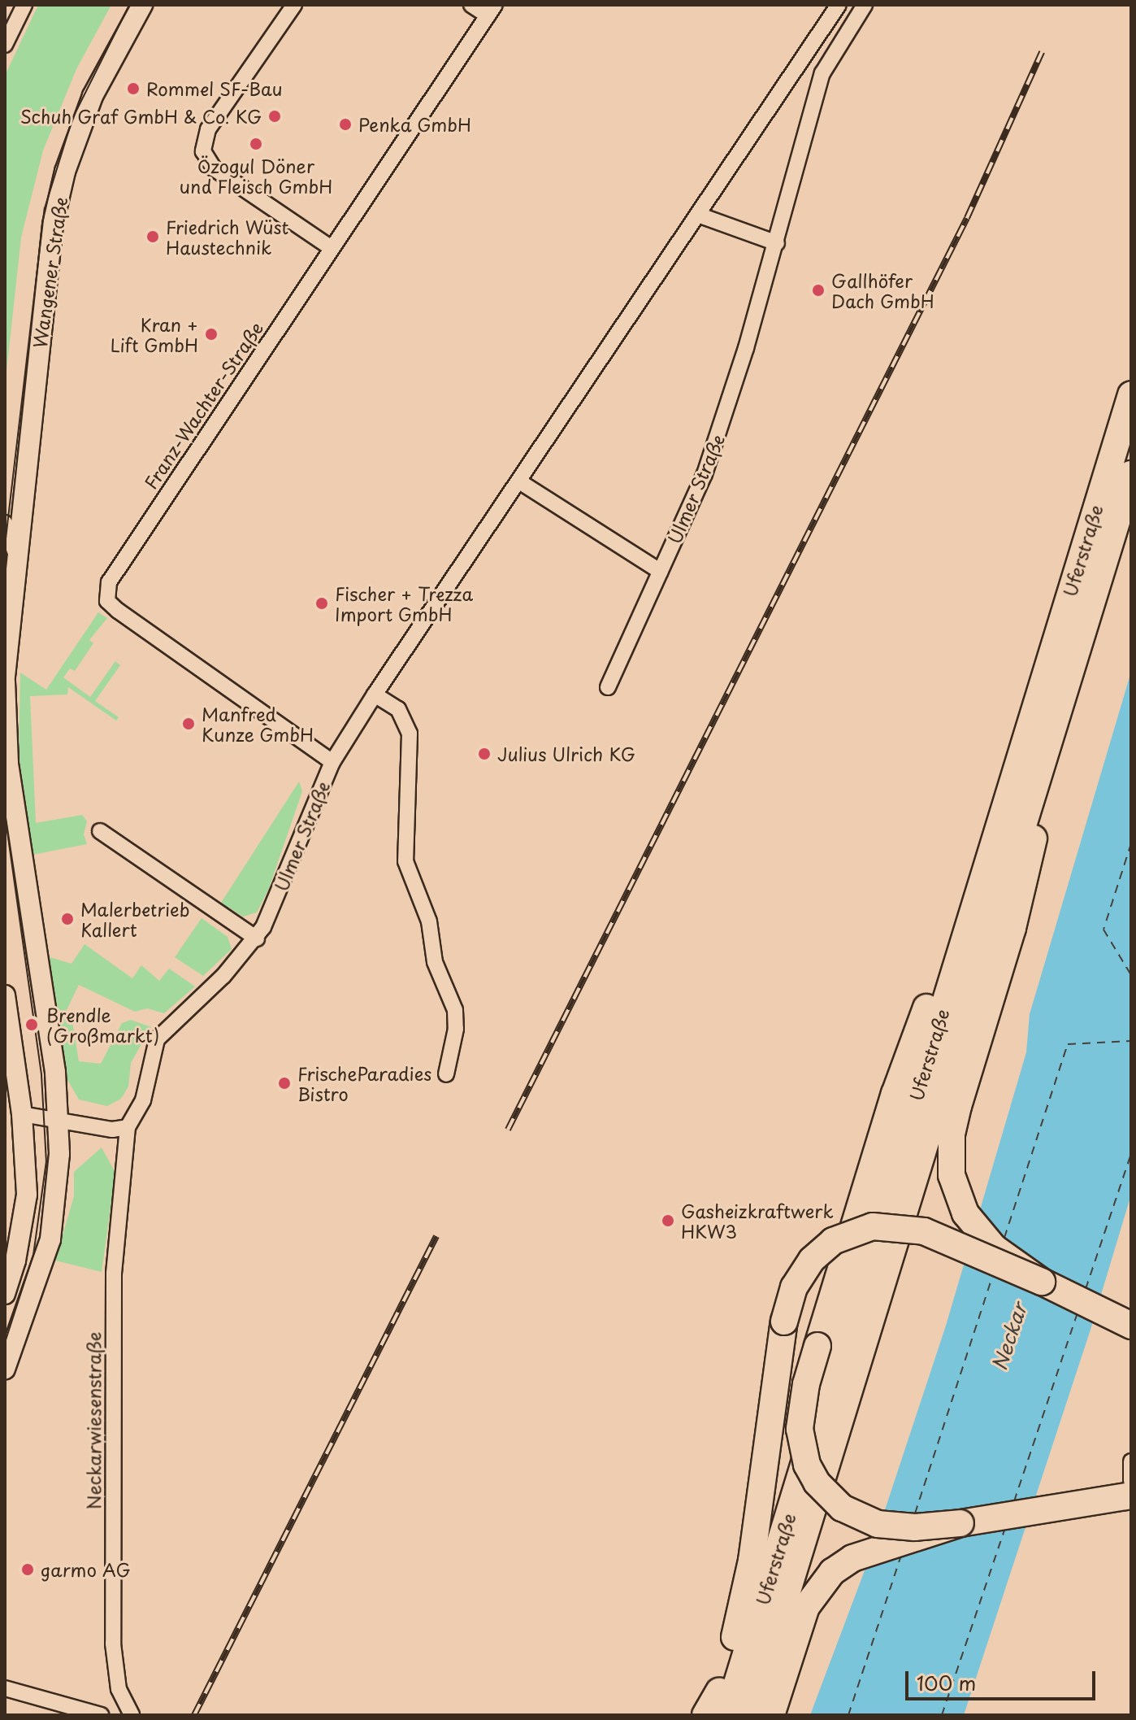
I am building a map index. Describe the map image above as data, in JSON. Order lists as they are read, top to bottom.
{
  "streets": {
    "highway": ["Uferstraße"],
    "street": [
      "Wangener Straße",
      "Franz-Wachter-Straße",
      "Ulmer Straße",
      "Neckarwiesenstraße"
    ]
  },
  "crossings": [
    ["Franz-Wachter-Straße", "Ulmer Straße"],
    ["Ulmer Straße", "Neckarwiesenstraße"]
  ],
  "water": ["Neckar"],
  "places": [
    "Rommel SF-Bau",
    "Schuh Graf GmbH & Co. KG",
    "Penka GmbH",
    "Özogul Döner und Fleisch GmbH",
    "Friedrich Wüst Haustechnik",
    "Gallhöfer Dach GmbH",
    "Kran + Lift GmbH",
    "Fischer + Trezza Import GmbH",
    "Manfred Kunze GmbH",
    "Julius Ulrich KG",
    "Malerbetrieb Kallert",
    "Brendle (Großmarkt)",
    "FrischeParadies Bistro",
    "Gasheizkraftwerk HKW3",
    "garmo AG"
  ],
  "scale_bar": "100 m"
}
